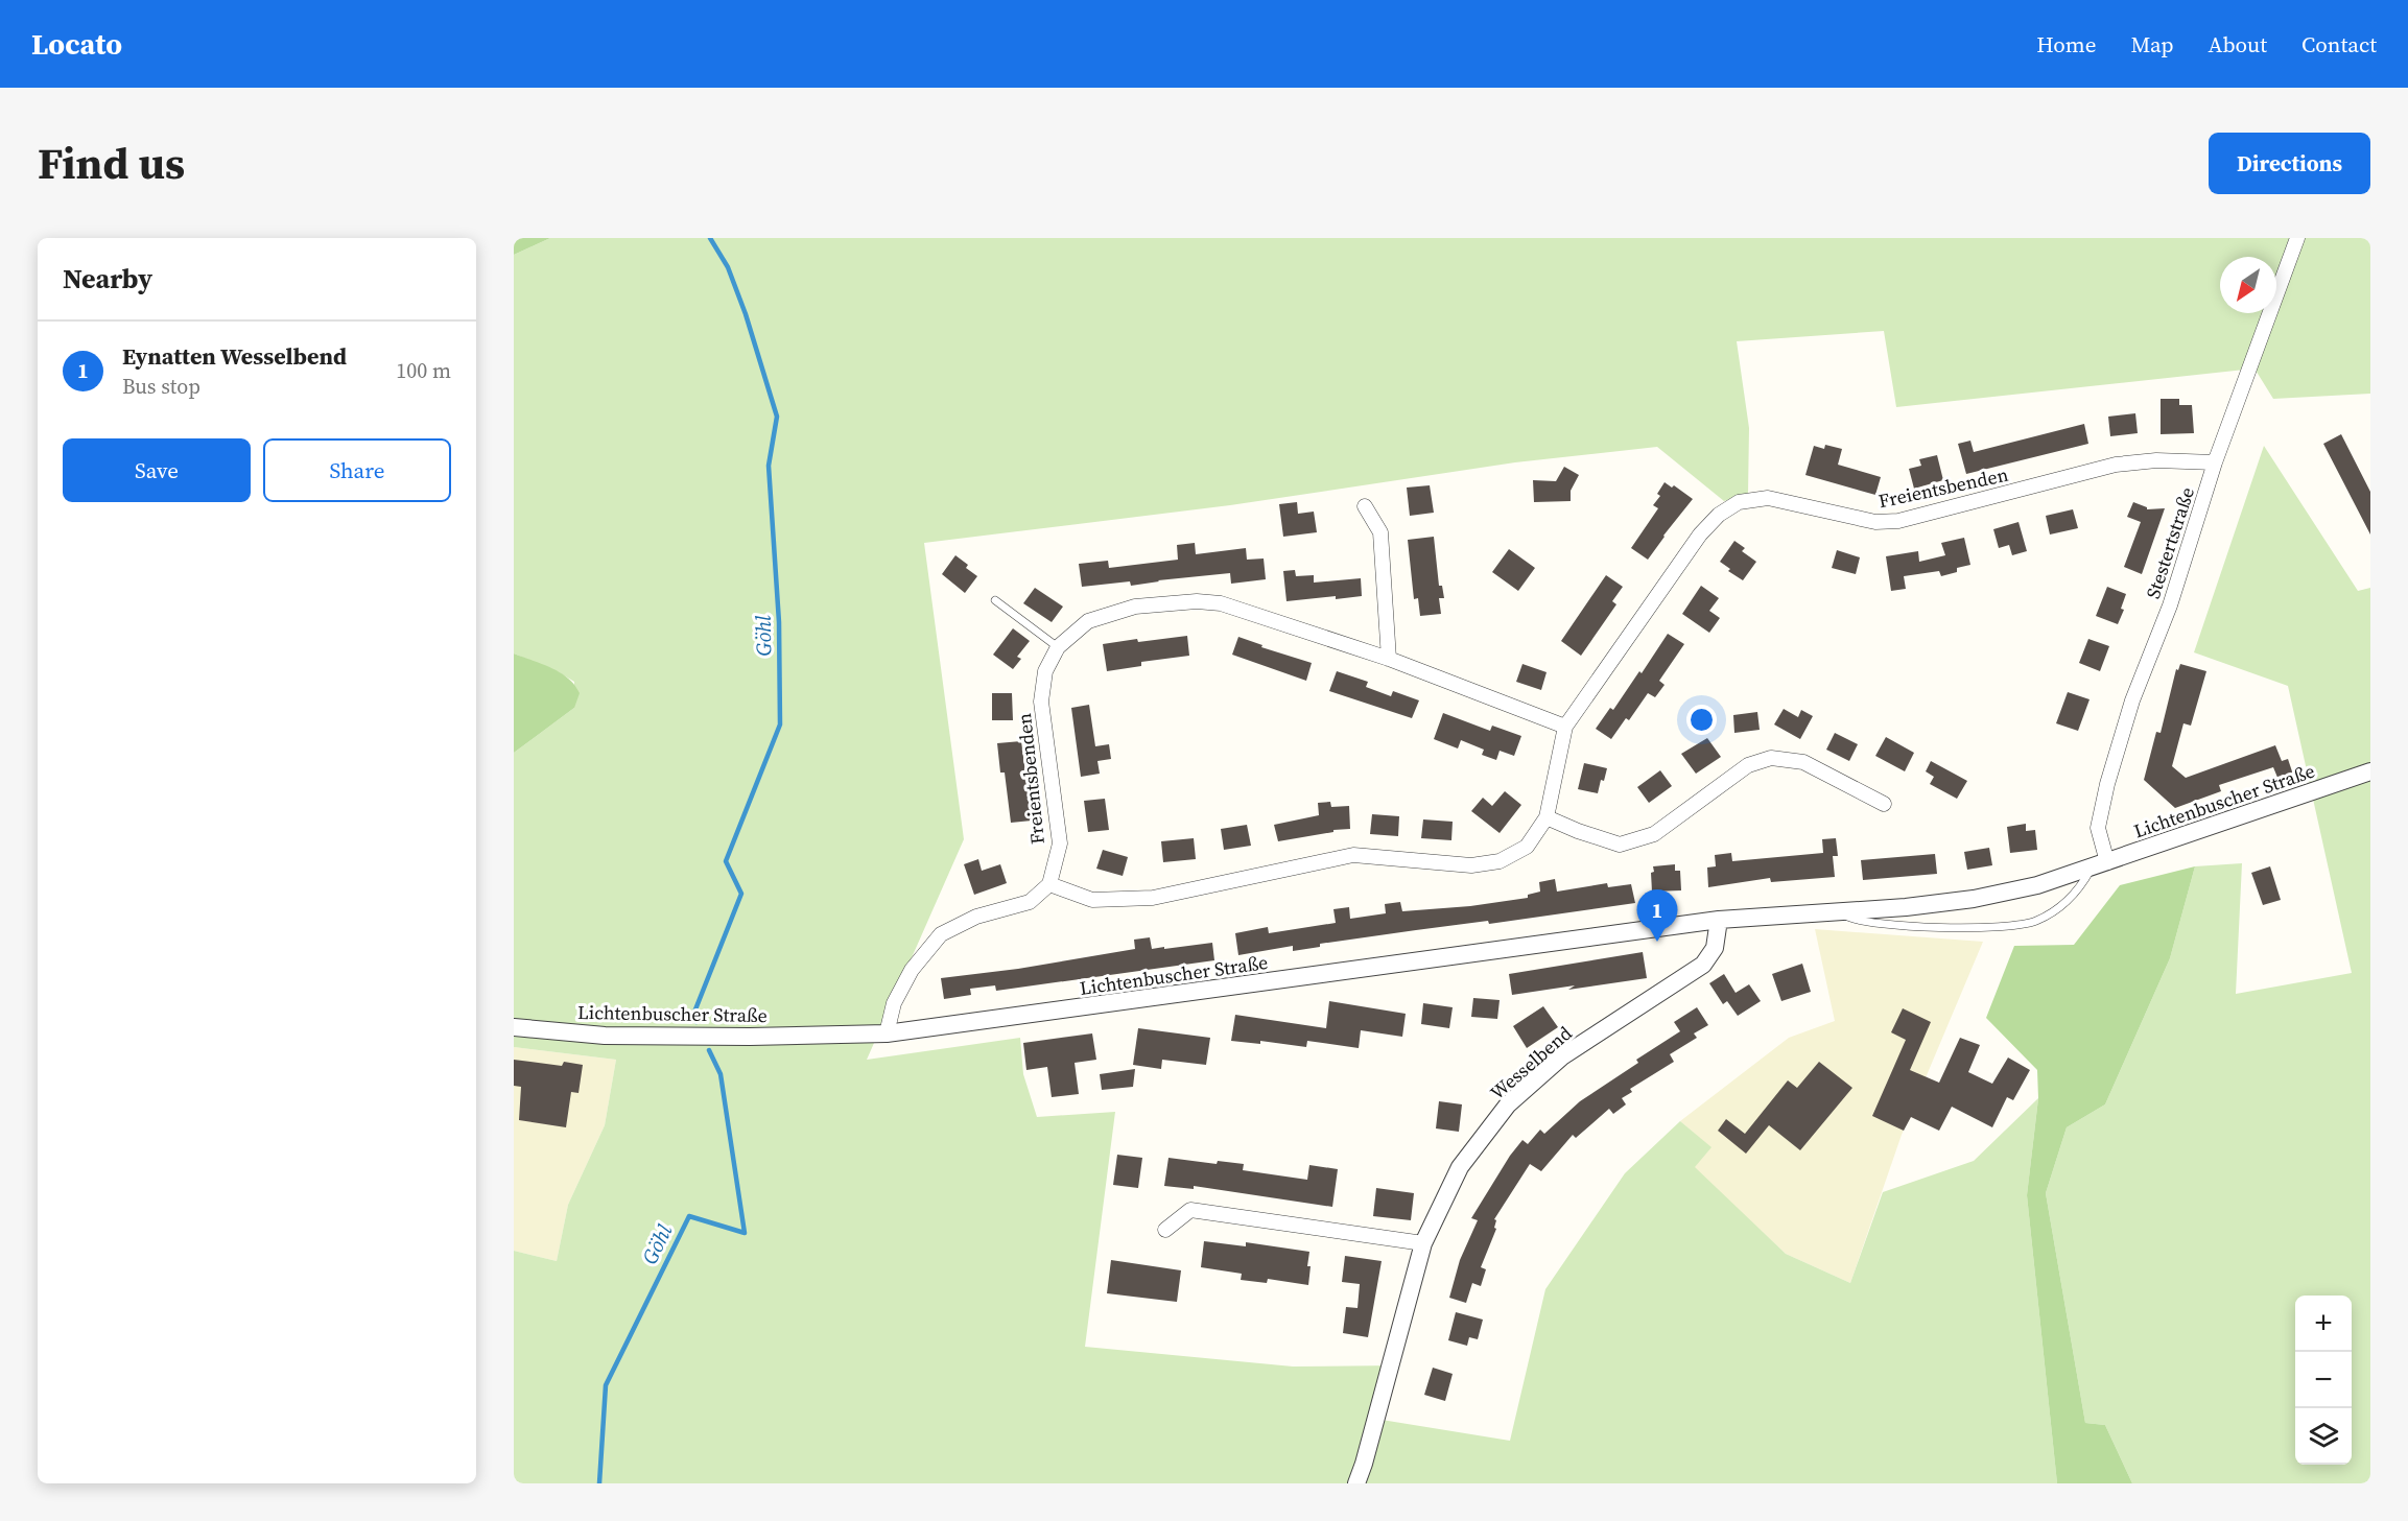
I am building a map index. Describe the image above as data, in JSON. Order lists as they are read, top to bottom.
{
  "streets": {
    "street": [
      "Freientsbenden",
      "Stestertstraße",
      "Lichtenbuscher Straße",
      "Wesselbend"
    ]
  },
  "crossings": [
    ["Freientsbenden", "Stestertstraße"],
    ["Stestertstraße", "Lichtenbuscher Straße"],
    ["Lichtenbuscher Straße", "Wesselbend"]
  ],
  "water": ["Göhl"],
  "north": "bottom left",
  "page": {
    "header": "Locato",
    "nav": [
      "Home",
      "Map",
      "About",
      "Contact"
    ],
    "title": "Find us",
    "buttons": [
      "Directions",
      ["Save", "Share"]
    ],
    "heading": "Nearby",
    "list": [
      {
        "mark": "1",
        "name": "Eynatten Wesselbend",
        "note": "Bus stop",
        "value": "100 m"
      }
    ],
    "pins": "1",
    "map_buttons": ["+", "−"]
  }
}
